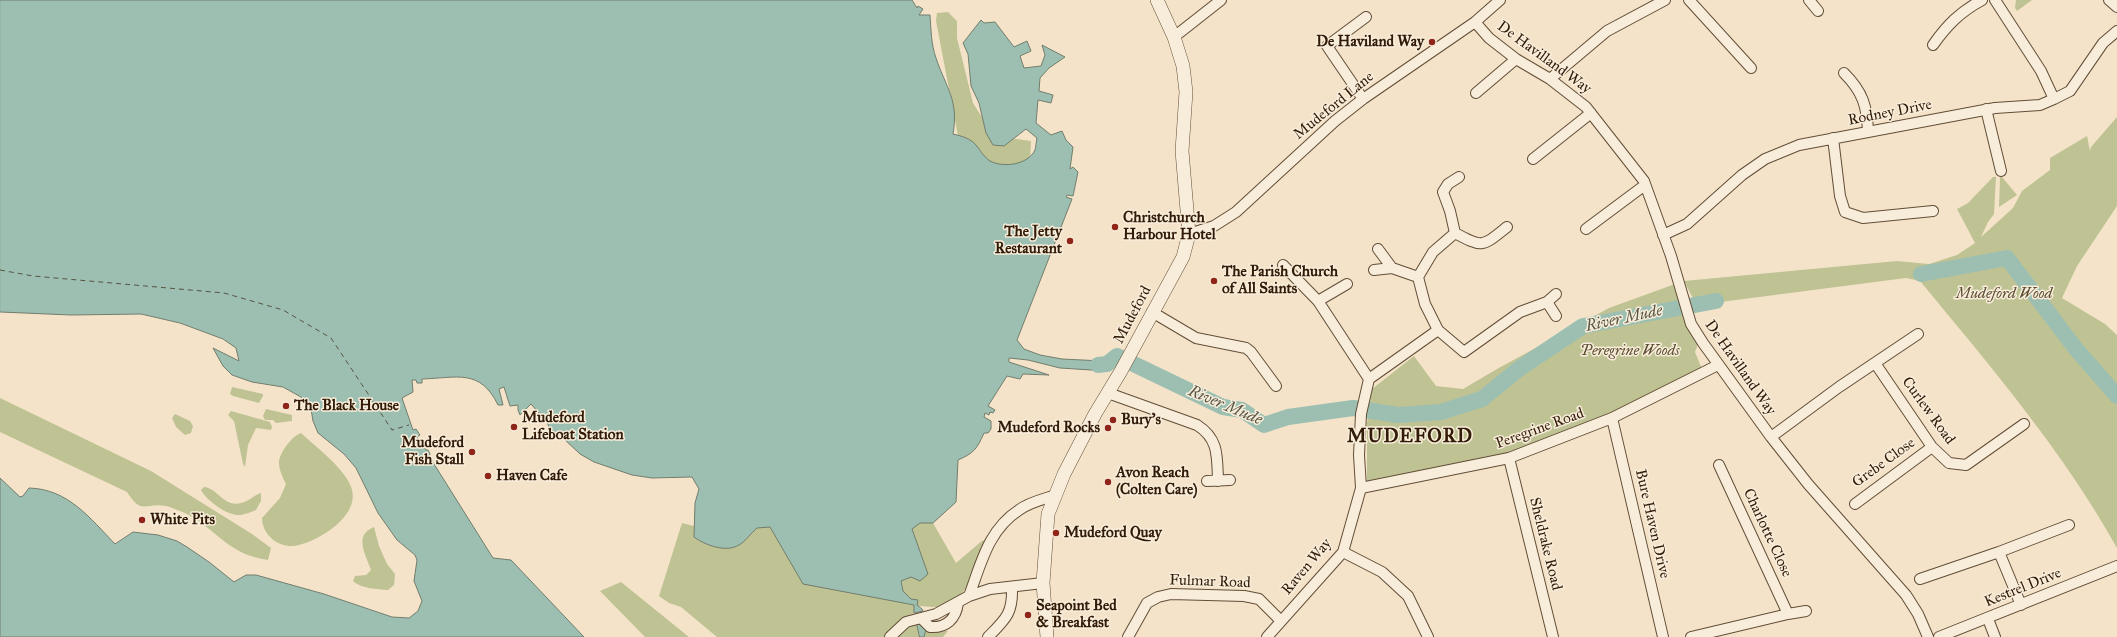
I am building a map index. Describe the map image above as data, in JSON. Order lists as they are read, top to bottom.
{
  "streets": {
    "street": [
      "De Havilland Way",
      "Mudeford Lane",
      "Rodney Drive",
      "Mudeford",
      "Curlew Road",
      "Peregrine Road",
      "Grebe Close",
      "Bure Haven Drive",
      "Charlotte Close",
      "Sheldrake Road",
      "Raven Way",
      "Fulmar Road",
      "Kestrel Drive"
    ]
  },
  "crossings": [
    ["De Havilland Way", "Mudeford Lane"],
    ["De Havilland Way", "Rodney Drive"],
    ["De Havilland Way", "Peregrine Road"],
    ["Mudeford Lane", "Mudeford"],
    ["Curlew Road", "Grebe Close"],
    ["Peregrine Road", "Bure Haven Drive"],
    ["Peregrine Road", "Sheldrake Road"],
    ["Peregrine Road", "Raven Way"],
    ["Raven Way", "Fulmar Road"]
  ],
  "districts": ["MUDEFORD"],
  "water": ["River Mude"],
  "parks": ["Mudeford Wood", "Peregrine Woods"],
  "places": [
    "De Haviland Way",
    "Christchurch Harbour Hotel",
    "The Jetty Restaurant",
    "The Parish Church of All Saints",
    "The Black House",
    "Bury's",
    "Mudeford Lifeboat Station",
    "Mudeford Rocks",
    "Mudeford Fish Stall",
    "Haven Cafe",
    "Avon Reach (Colten Care)",
    "White Pits",
    "Mudeford Quay",
    "Seapoint Bed & Breakfast"
  ]
}
